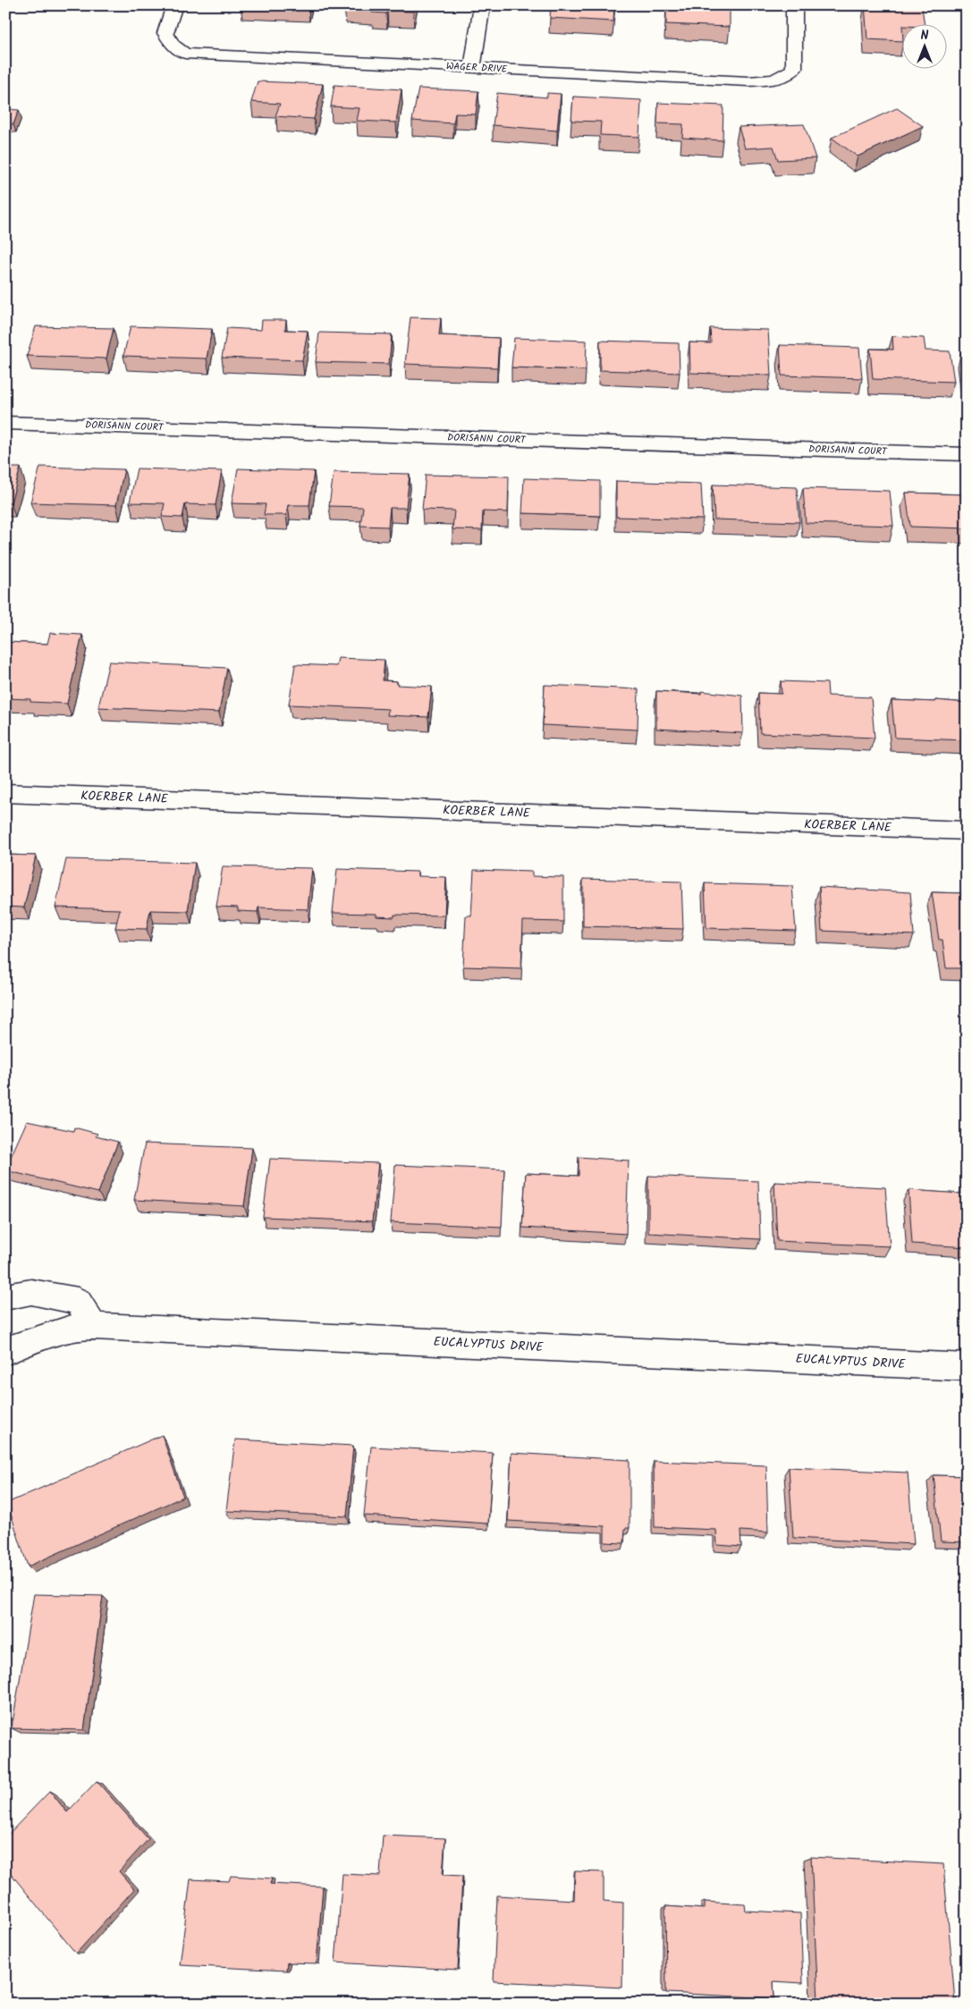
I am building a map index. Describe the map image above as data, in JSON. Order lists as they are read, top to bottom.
{
  "streets": {
    "street": [
      "WAGER DRIVE",
      "DORISANN COURT",
      "KOERBER LANE",
      "EUCALYPTUS DRIVE"
    ]
  },
  "north": "top"
}
